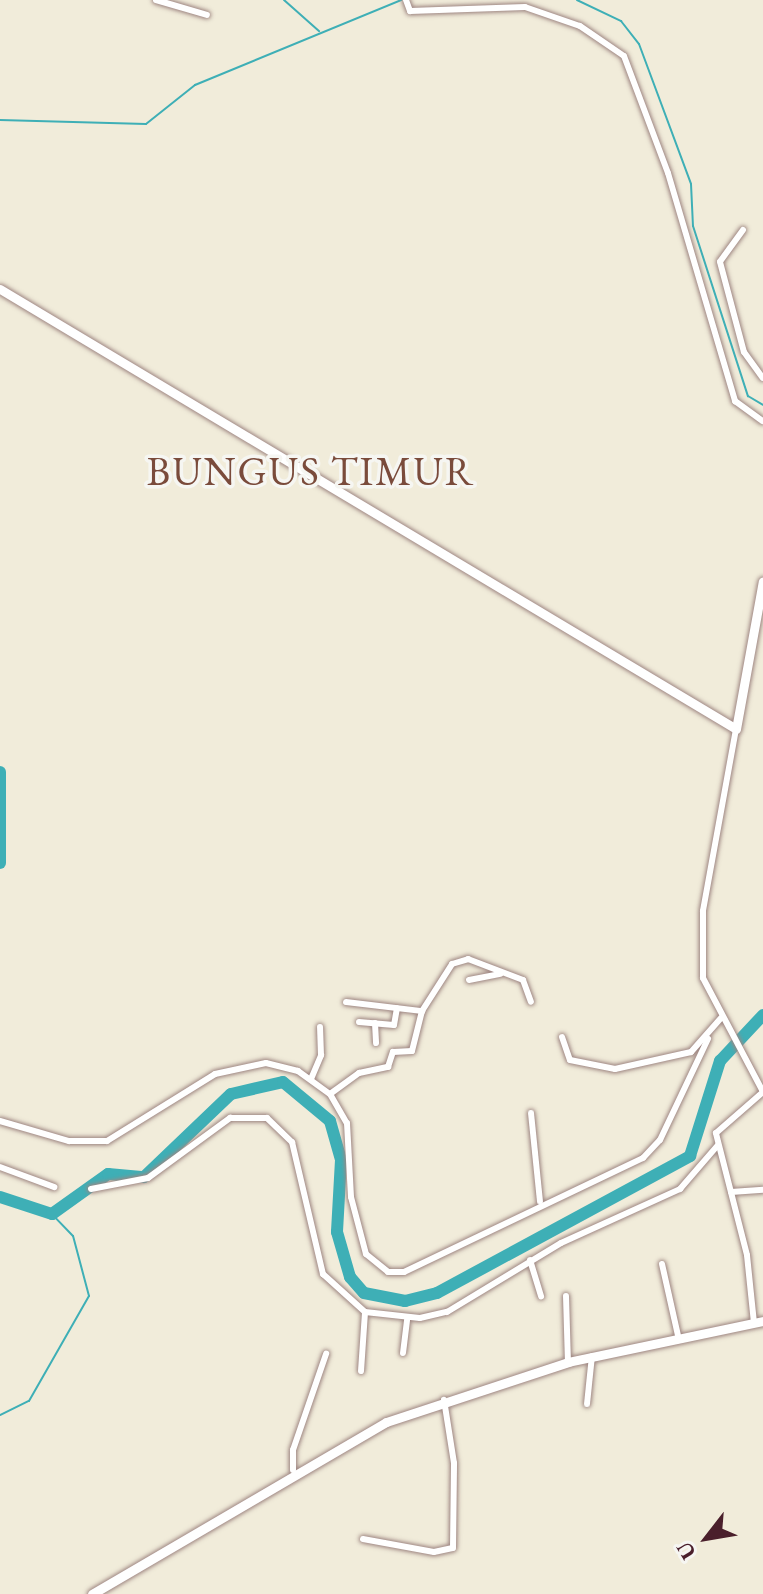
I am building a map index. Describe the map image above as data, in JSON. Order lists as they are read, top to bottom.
{
  "districts": ["BUNGUS TIMUR"],
  "north": "bottom left"
}
